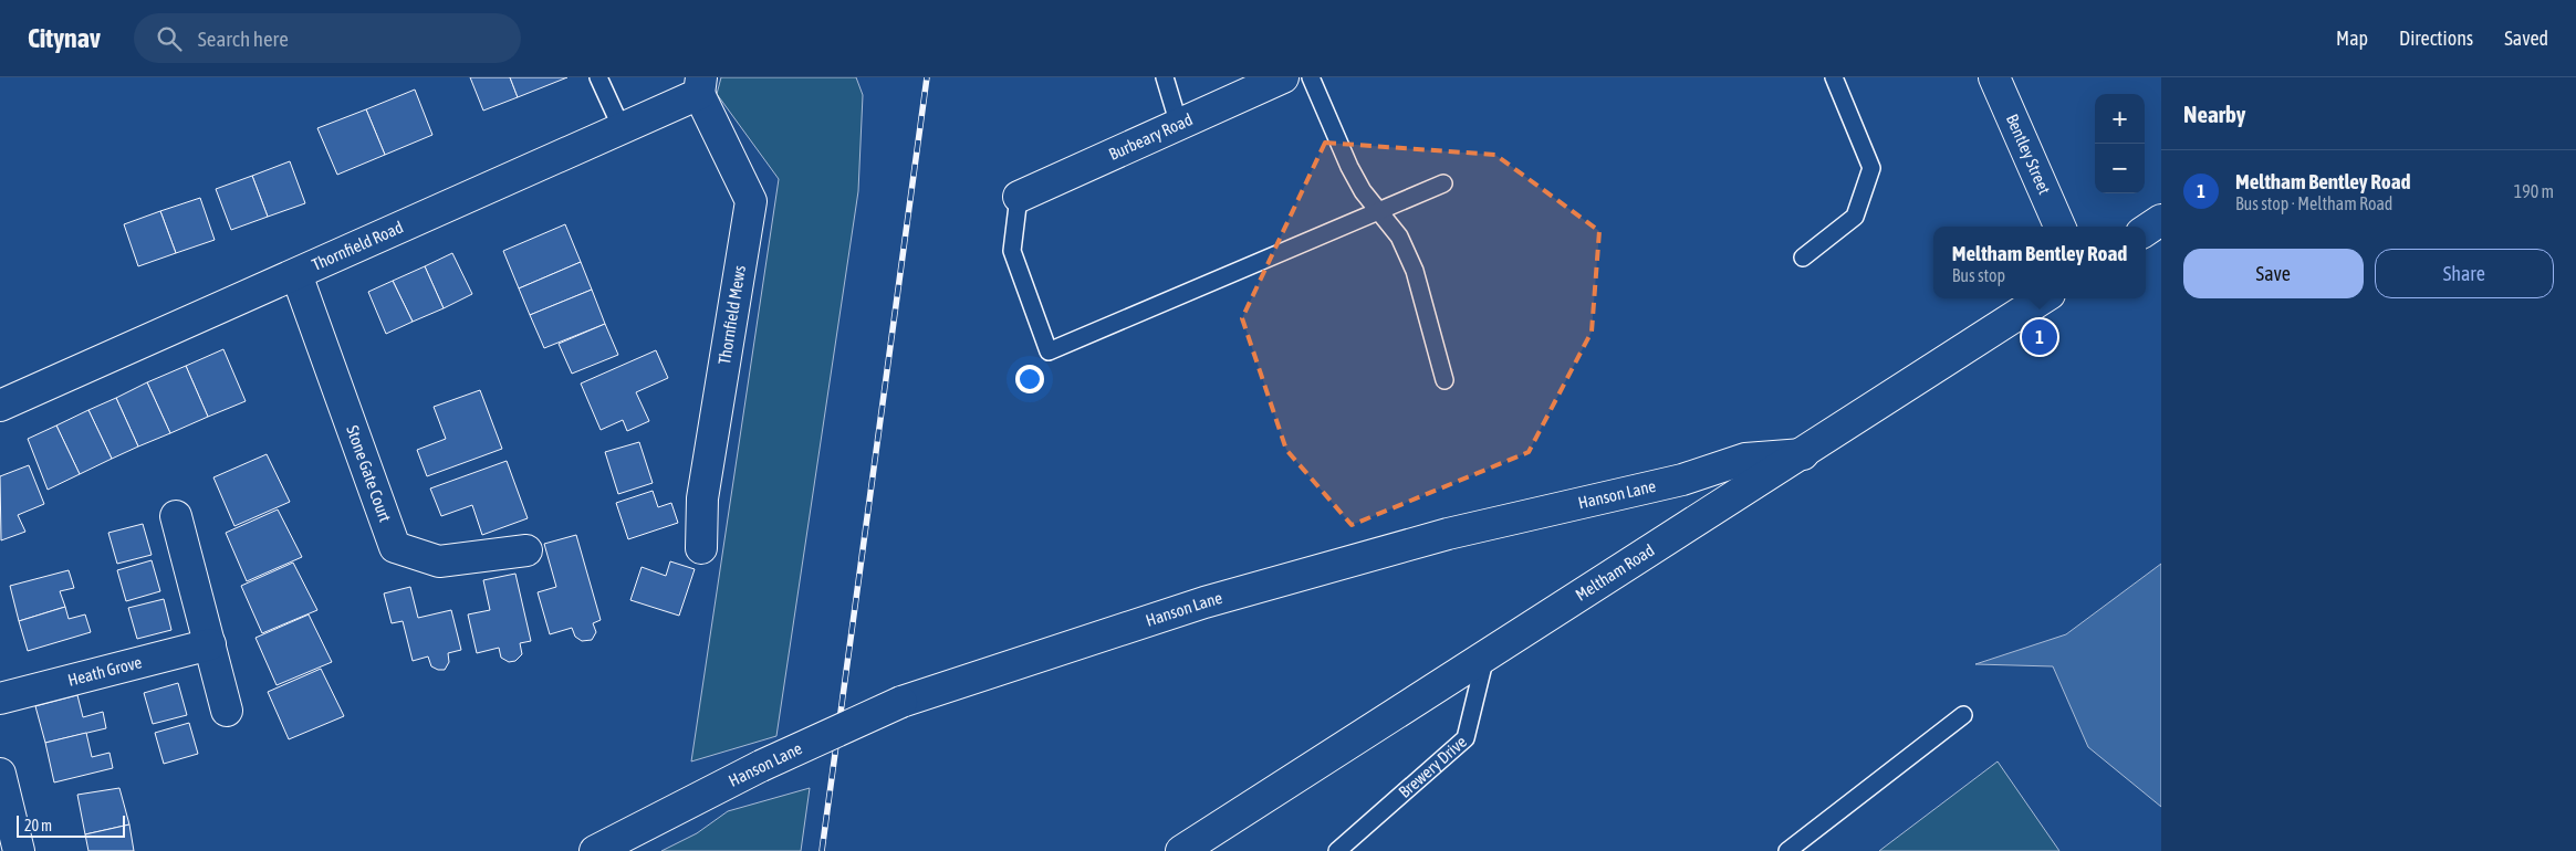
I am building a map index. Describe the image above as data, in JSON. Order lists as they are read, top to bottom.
{
  "streets": {
    "street": [
      "Burbeary Road",
      "Bentley Street",
      "Thornfield Road",
      "Thornfield Mews",
      "Stone Gate Court",
      "Hanson Lane",
      "Meltham Road",
      "Heath Grove"
    ],
    "lane": ["Brewery Drive"]
  },
  "crossings": [
    ["Thornfield Road", "Thornfield Mews"],
    ["Thornfield Road", "Stone Gate Court"],
    ["Hanson Lane", "Meltham Road"],
    ["Meltham Road", "Brewery Drive"]
  ],
  "scale_bar": "20 m",
  "page": {
    "header": "Citynav",
    "search": "Search here",
    "nav": ["Map", "Directions", "Saved"],
    "heading": "Nearby",
    "map_buttons": ["+", "−"],
    "list": [
      {
        "mark": "1",
        "name": "Meltham Bentley Road",
        "note": "Bus stop · Meltham Road",
        "value": "190 m"
      }
    ],
    "popup": ["Meltham Bentley Road", "Bus stop"],
    "buttons": ["Save", "Share"],
    "pins": "1",
    "scale": "20 m"
  }
}
